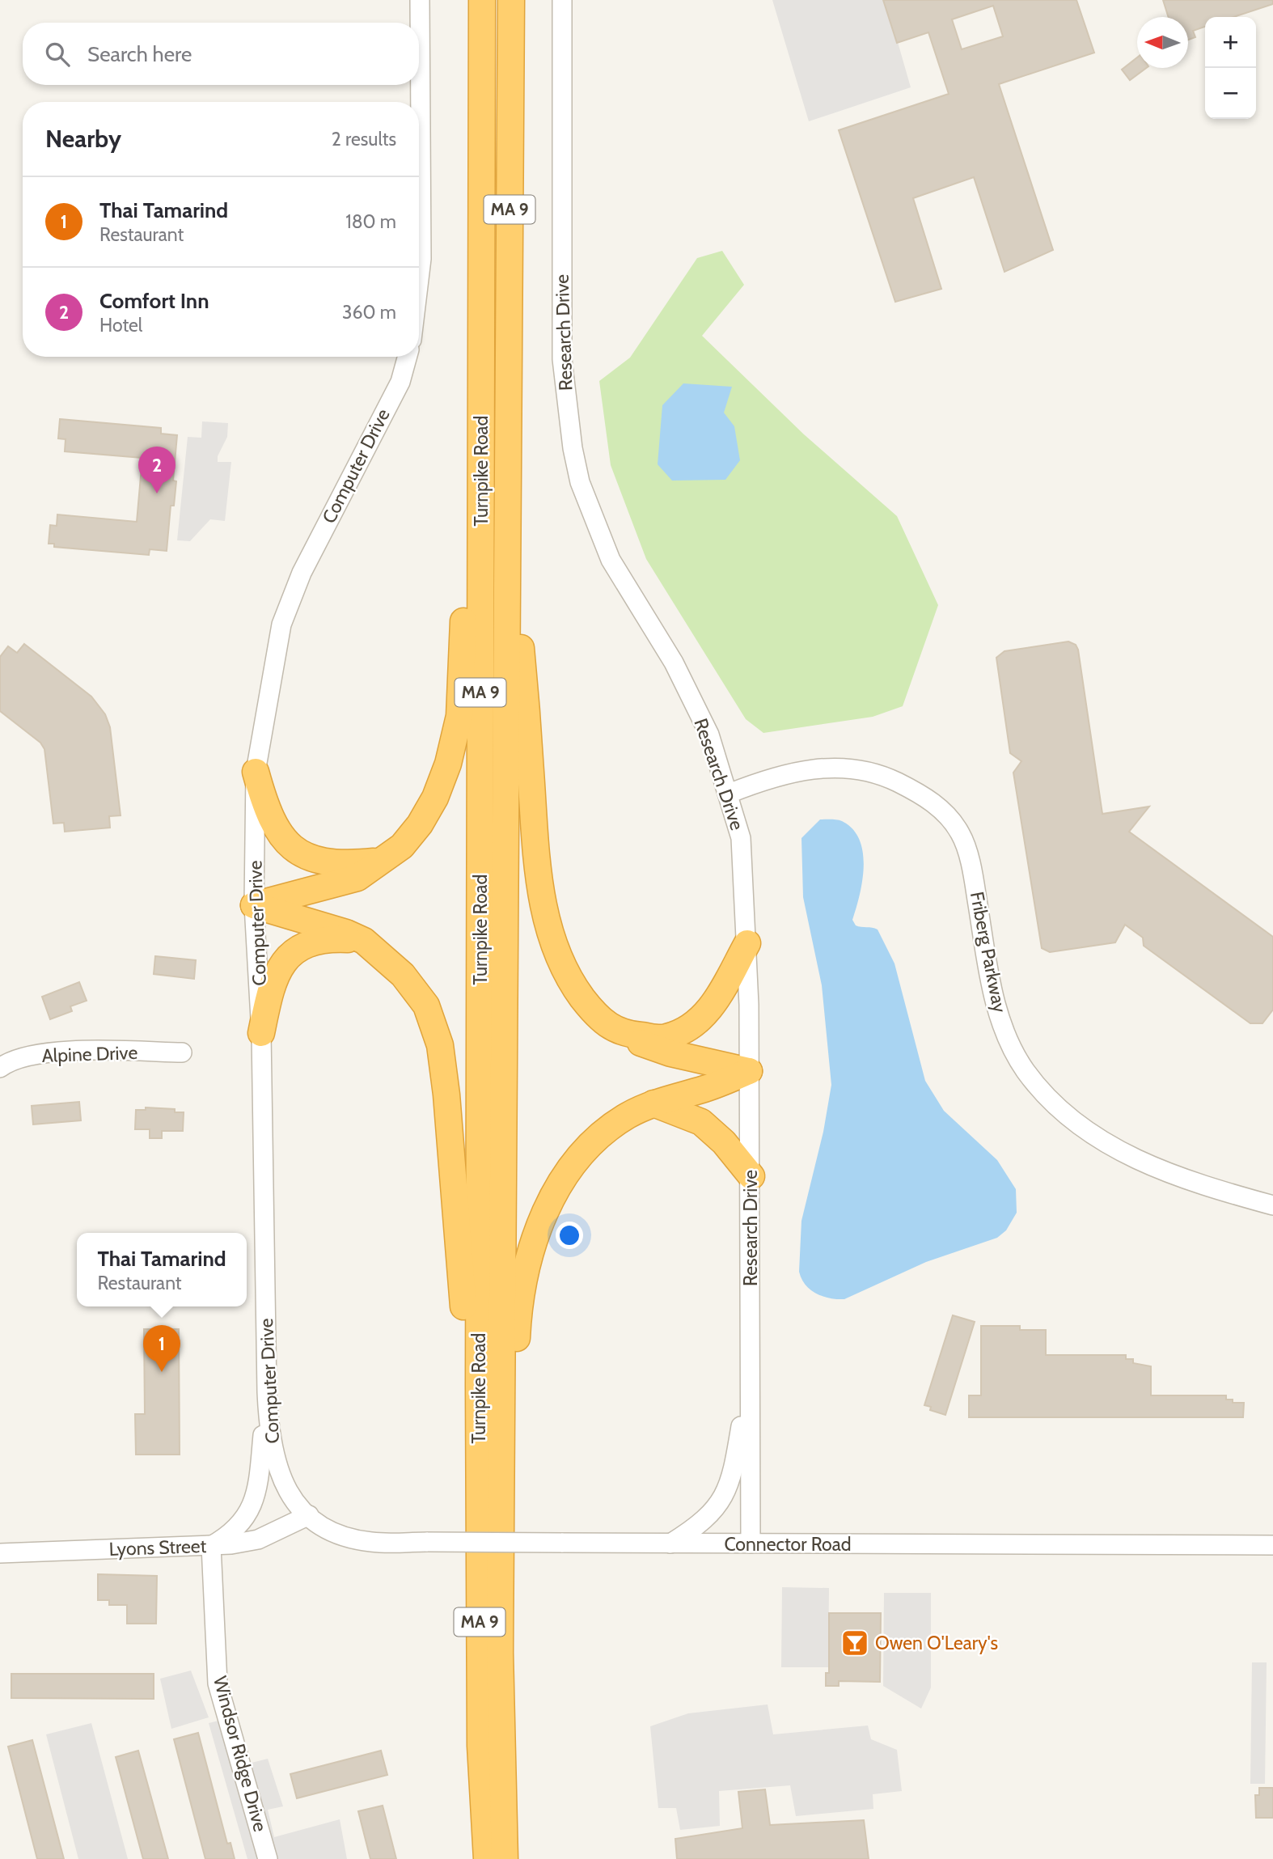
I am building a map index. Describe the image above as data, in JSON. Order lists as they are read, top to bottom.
{
  "streets": {
    "highway": ["MA 9", "Turnpike Road"],
    "street": [
      "Research Drive",
      "Computer Drive",
      "Friberg Parkway",
      "Alpine Drive",
      "Connector Road",
      "Lyons Street",
      "Windsor Ridge Drive"
    ]
  },
  "crossings": [
    ["Research Drive", "Friberg Parkway"],
    ["Research Drive", "Connector Road"],
    ["Computer Drive", "Connector Road"],
    ["Computer Drive", "Lyons Street"],
    ["Connector Road", "Lyons Street"],
    ["Lyons Street", "Windsor Ridge Drive"]
  ],
  "places": {
    "bar": ["Owen O'Leary's"]
  },
  "north": "left",
  "page": {
    "map_buttons": ["+", "−"],
    "search": "Search here",
    "heading": ["Nearby", "2 results"],
    "list": [
      {
        "mark": "1",
        "name": "Thai Tamarind",
        "note": "Restaurant",
        "value": "180 m"
      },
      {
        "mark": "2",
        "name": "Comfort Inn",
        "note": "Hotel",
        "value": "360 m"
      }
    ],
    "pins": ["2", "1"],
    "popup": ["Thai Tamarind", "Restaurant"]
  }
}
